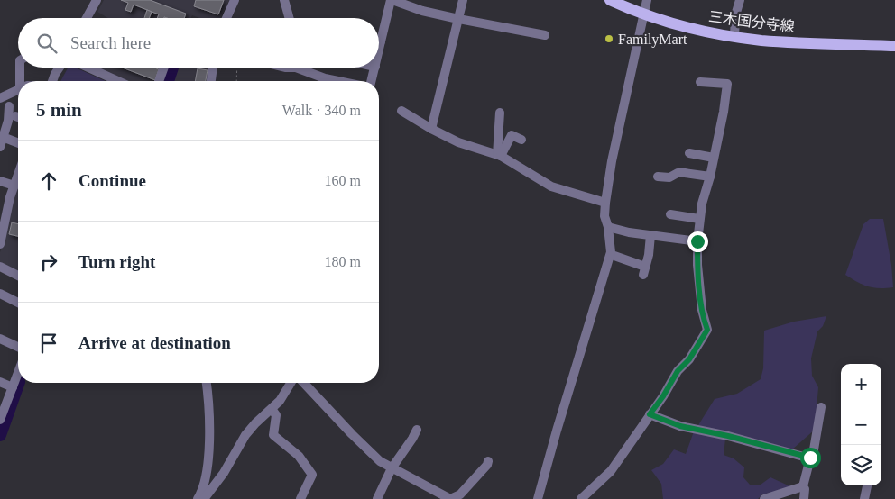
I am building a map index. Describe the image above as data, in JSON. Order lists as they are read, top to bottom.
{
  "streets": {
    "main road": ["三木国分寺線"]
  },
  "places": ["FamilyMart"],
  "page": {
    "search": "Search here",
    "heading": ["5 min", "Walk · 340 m"],
    "list": [
      ["Continue", "160 m"],
      ["Turn right", "180 m"],
      "Arrive at destination"
    ],
    "map_buttons": ["+", "−"]
  }
}
